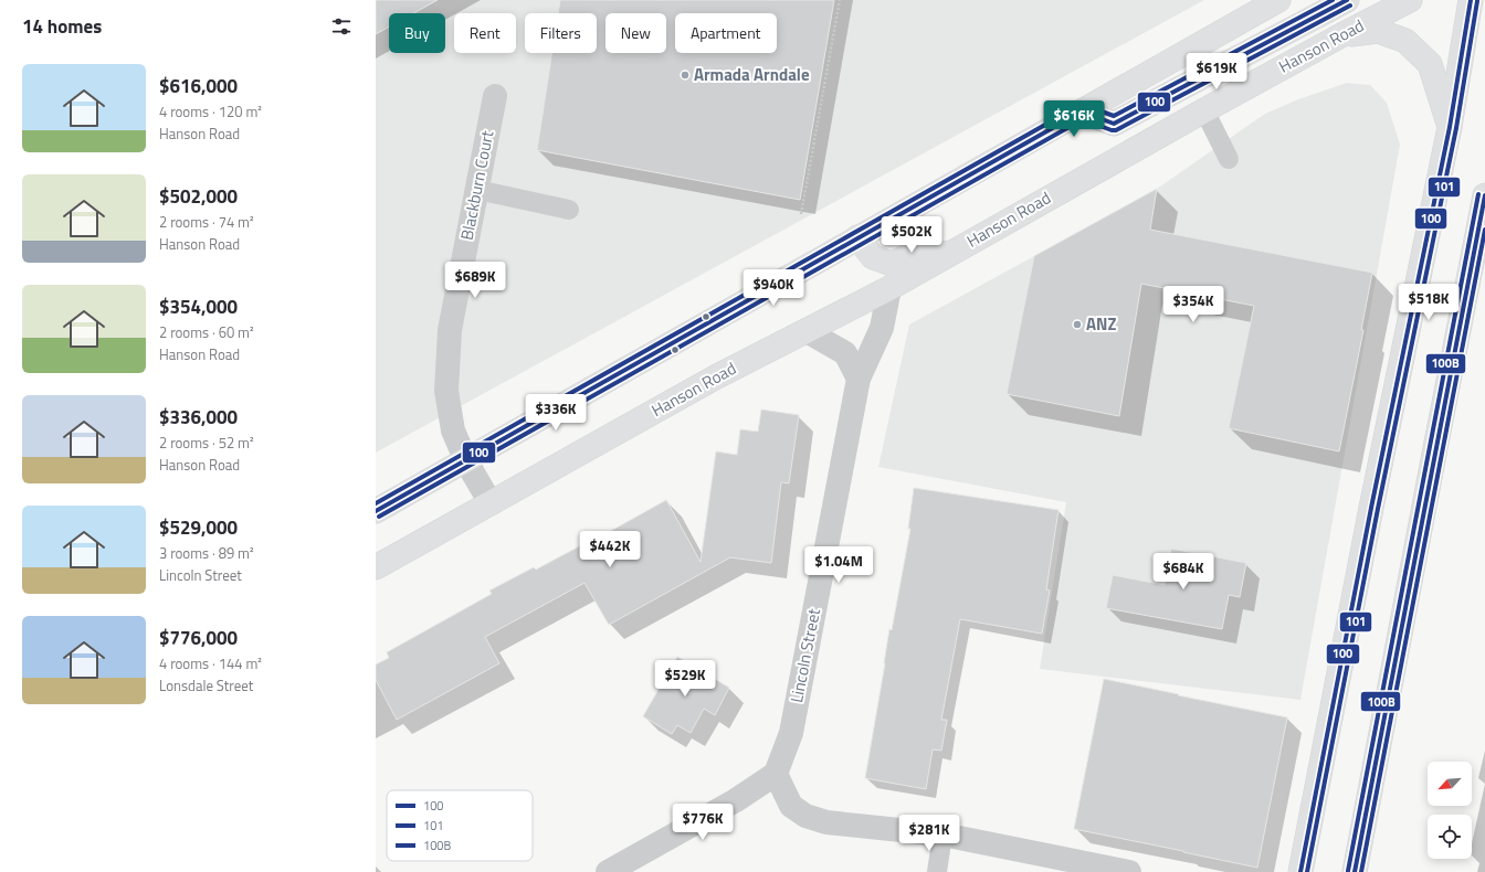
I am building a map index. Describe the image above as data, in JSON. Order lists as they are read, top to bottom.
{
  "streets": {
    "main road": ["Hanson Road"],
    "street": ["Blackburn Court", "Lincoln Street"]
  },
  "crossings": [
    ["Hanson Road", "Blackburn Court"],
    ["Hanson Road", "Lincoln Street"]
  ],
  "places": ["Armada Arndale", "ANZ"],
  "lines": ["transit line 100", "transit line 100B", "transit line 101"],
  "legend": ["100", "101", "100B"],
  "north": "bottom left",
  "page": {
    "heading": "14 homes",
    "chip": [
      "Buy",
      "Rent",
      "Filters",
      "New",
      "Apartment"
    ],
    "list": [
      {
        "name": "$616,000",
        "note": "4 rooms · 120 m² · Hanson Road"
      },
      {
        "name": "$502,000",
        "note": "2 rooms · 74 m² · Hanson Road"
      },
      {
        "name": "$354,000",
        "note": "2 rooms · 60 m² · Hanson Road"
      },
      {
        "name": "$336,000",
        "note": "2 rooms · 52 m² · Hanson Road"
      },
      {
        "name": "$529,000",
        "note": "3 rooms · 89 m² · Lincoln Street"
      },
      {
        "name": "$776,000",
        "note": "4 rooms · 144 m² · Lonsdale Street"
      }
    ],
    "price": [
      "$619K",
      "$616K",
      "$502K",
      "$689K",
      "$940K",
      "$518K",
      "$354K",
      "$336K",
      "$442K",
      "$1.04M",
      "$684K",
      "$529K",
      "$776K",
      "$281K"
    ]
  }
}
